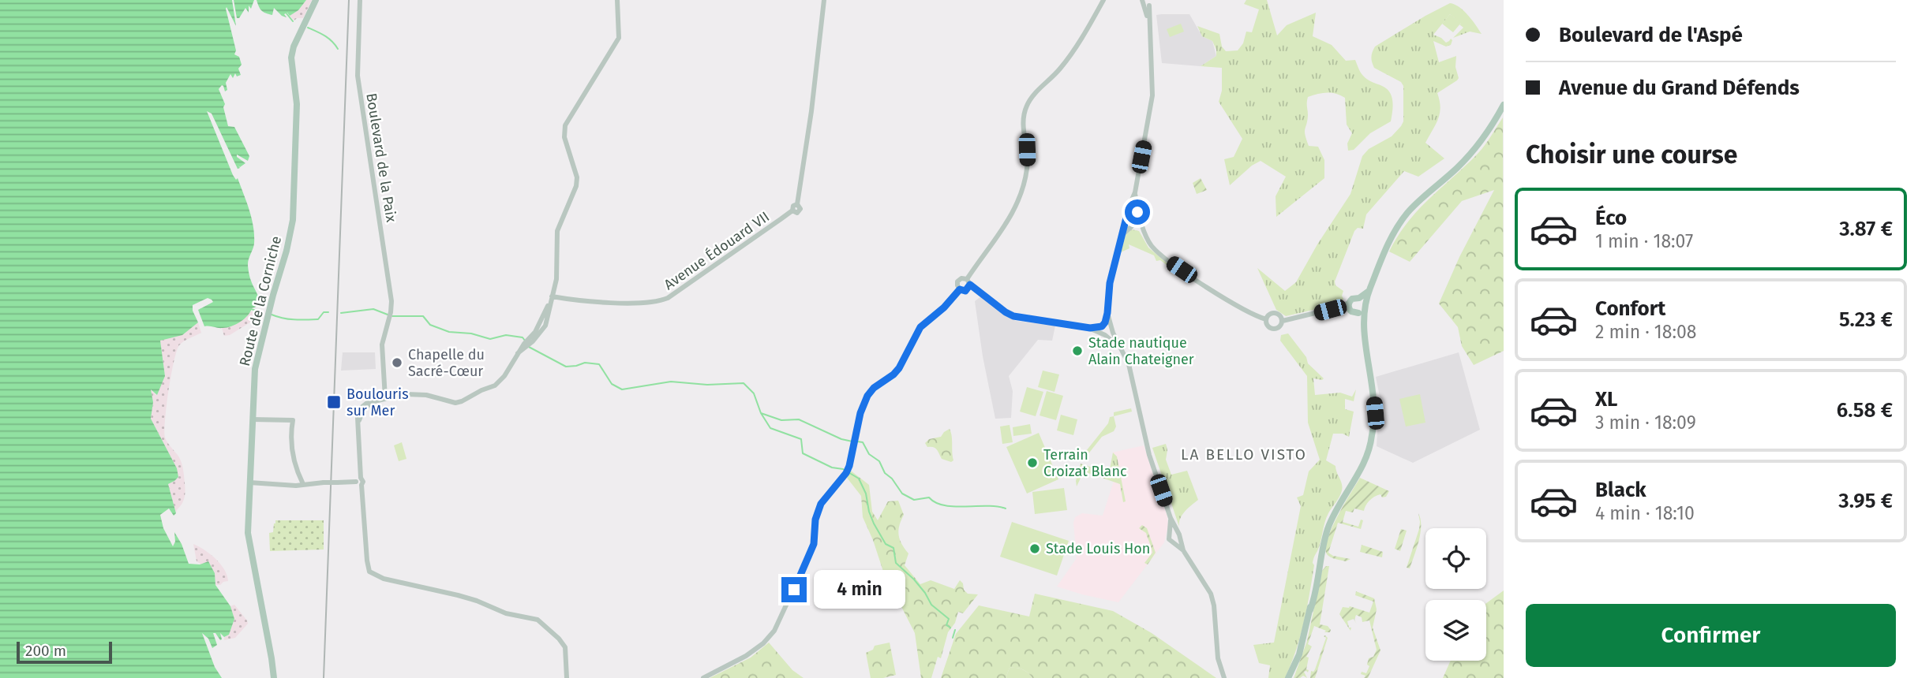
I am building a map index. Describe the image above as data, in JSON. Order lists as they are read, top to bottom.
{
  "streets": {
    "main road": ["Route de la Corniche"],
    "street": ["Boulevard de la Paix", "Avenue Édouard VII"]
  },
  "districts": ["LA BELLO VISTO"],
  "places": {
    "other": [
      "Stade nautique Alain Chateigner",
      "Chapelle du Sacré-Cœur",
      "Terrain Croizat Blanc",
      "Stade Louis Hon"
    ],
    "transit": ["Boulouris sur Mer"]
  },
  "scale_bar": "200 m",
  "page": {
    "banner": ["Boulevard de l'Aspé", "Avenue du Grand Défends"],
    "heading": "Choisir une course",
    "list": [
      {
        "name": "Éco",
        "note": "1 min · 18:07",
        "value": "3.87 €"
      },
      {
        "name": "Confort",
        "note": "2 min · 18:08",
        "value": "5.23 €"
      },
      {
        "name": "XL",
        "note": "3 min · 18:09",
        "value": "6.58 €"
      },
      {
        "name": "Black",
        "note": "4 min · 18:10",
        "value": "3.95 €"
      }
    ],
    "bubble": "4 min",
    "buttons": "Confirmer",
    "scale": "200 m"
  }
}
